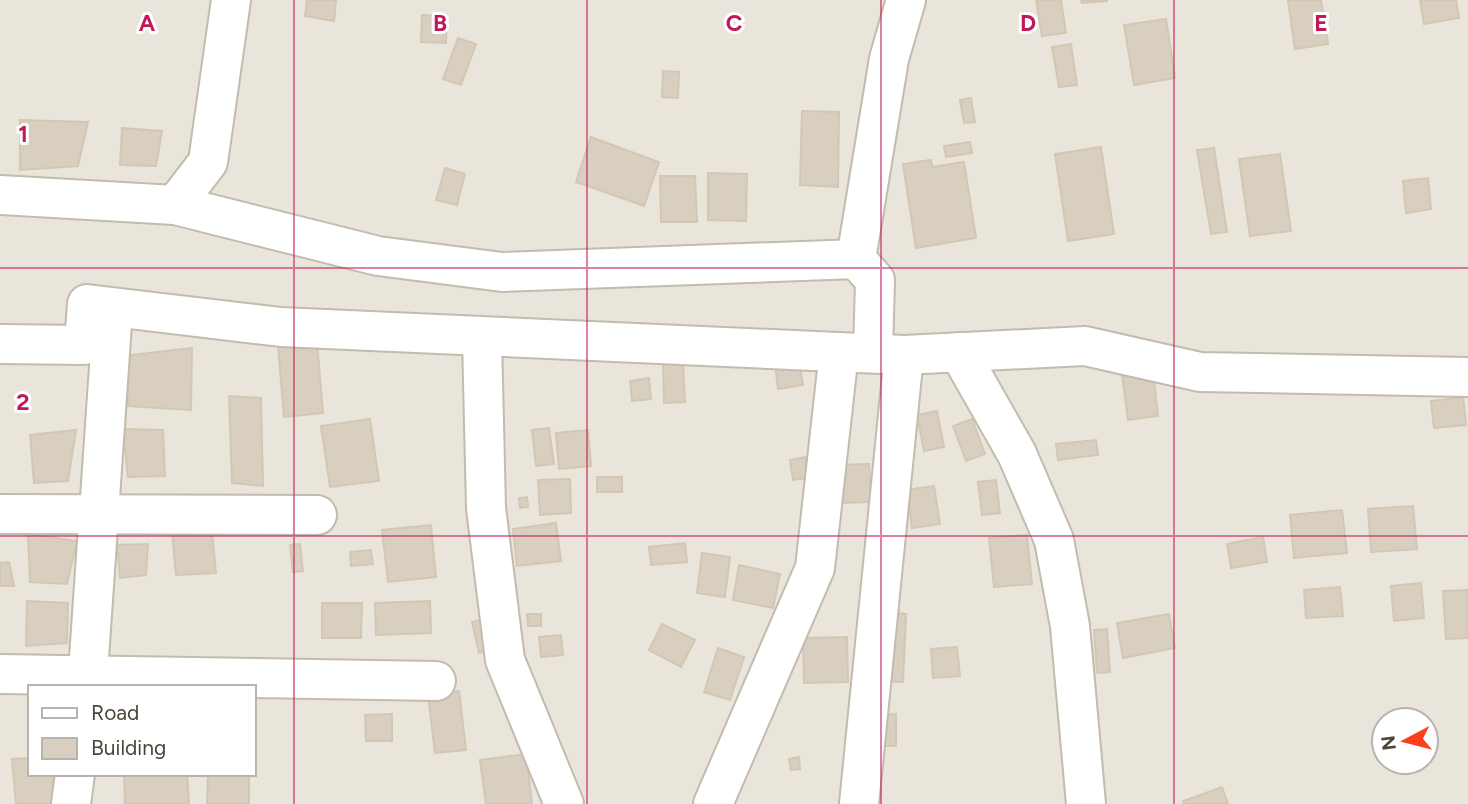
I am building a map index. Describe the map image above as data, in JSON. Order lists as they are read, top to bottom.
{
  "legend": ["Road", "Building"],
  "north": "left",
  "grid": {
    "columns": [
      "A",
      "B",
      "C",
      "D",
      "E"
    ],
    "rows": ["1", "2"]
  }
}
